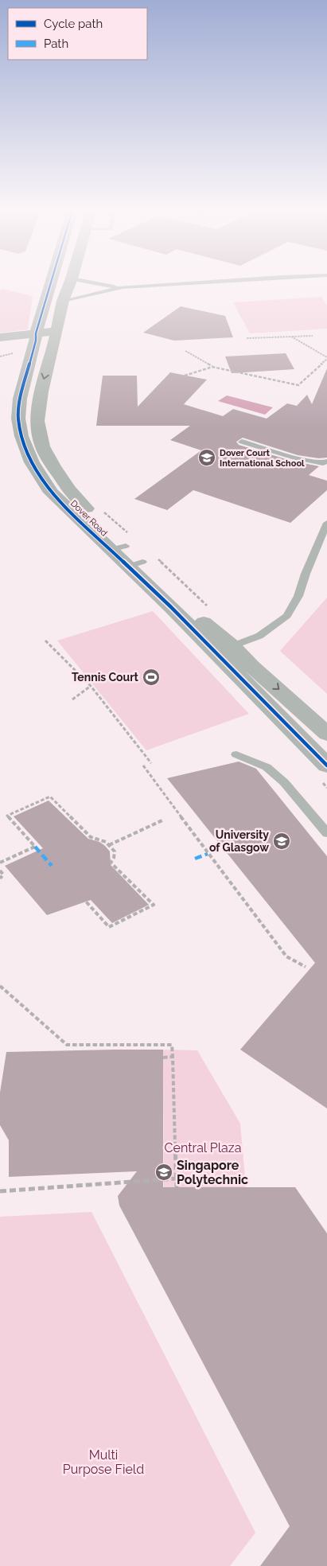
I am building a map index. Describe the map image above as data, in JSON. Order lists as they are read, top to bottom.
{
  "streets": {
    "street": ["Dover Road"]
  },
  "parks": ["Central Plaza", "Multi Purpose Field"],
  "places": {
    "school or university": ["Dover Court International School", "University of Glasgow", "Singapore Polytechnic"],
    "sports": ["Tennis Court"]
  },
  "legend": ["Cycle path", "Path"]
}
